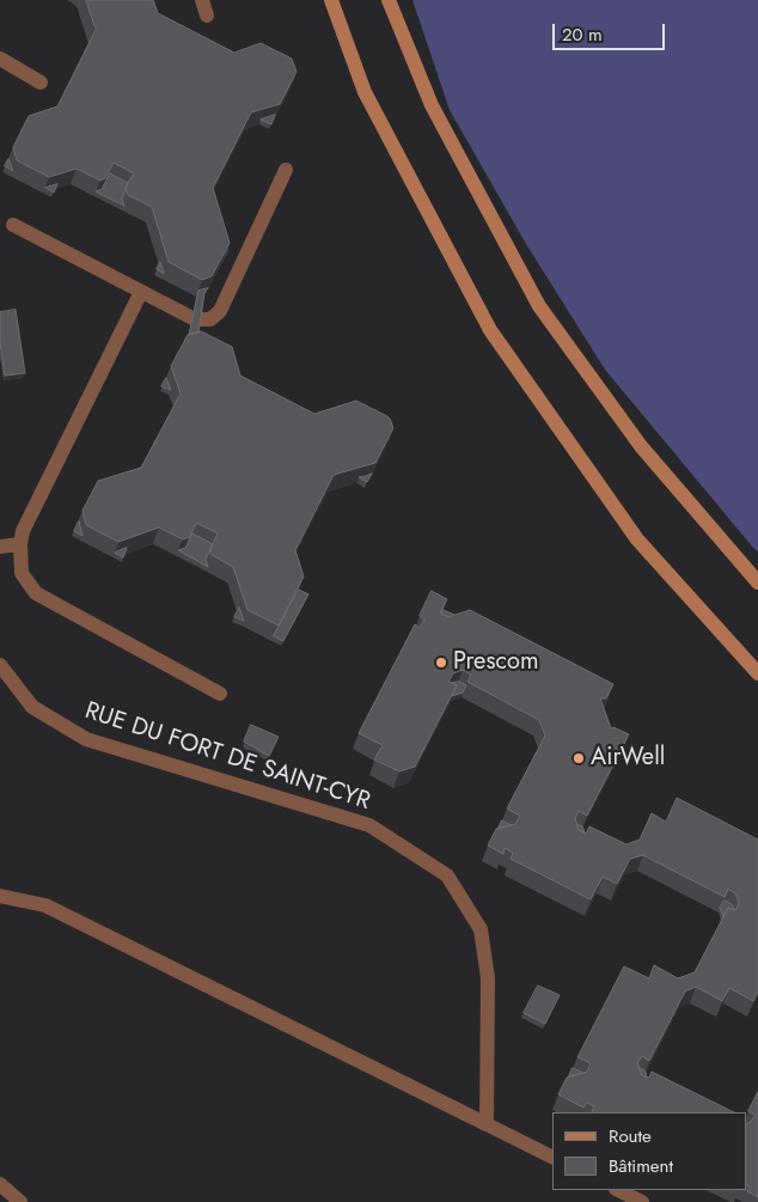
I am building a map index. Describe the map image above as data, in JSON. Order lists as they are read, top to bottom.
{
  "streets": {
    "street": ["RUE DU FORT DE SAINT-CYR"]
  },
  "places": ["Prescom", "AirWell"],
  "legend": ["Route", "Bâtiment"],
  "scale_bar": "20 m"
}
